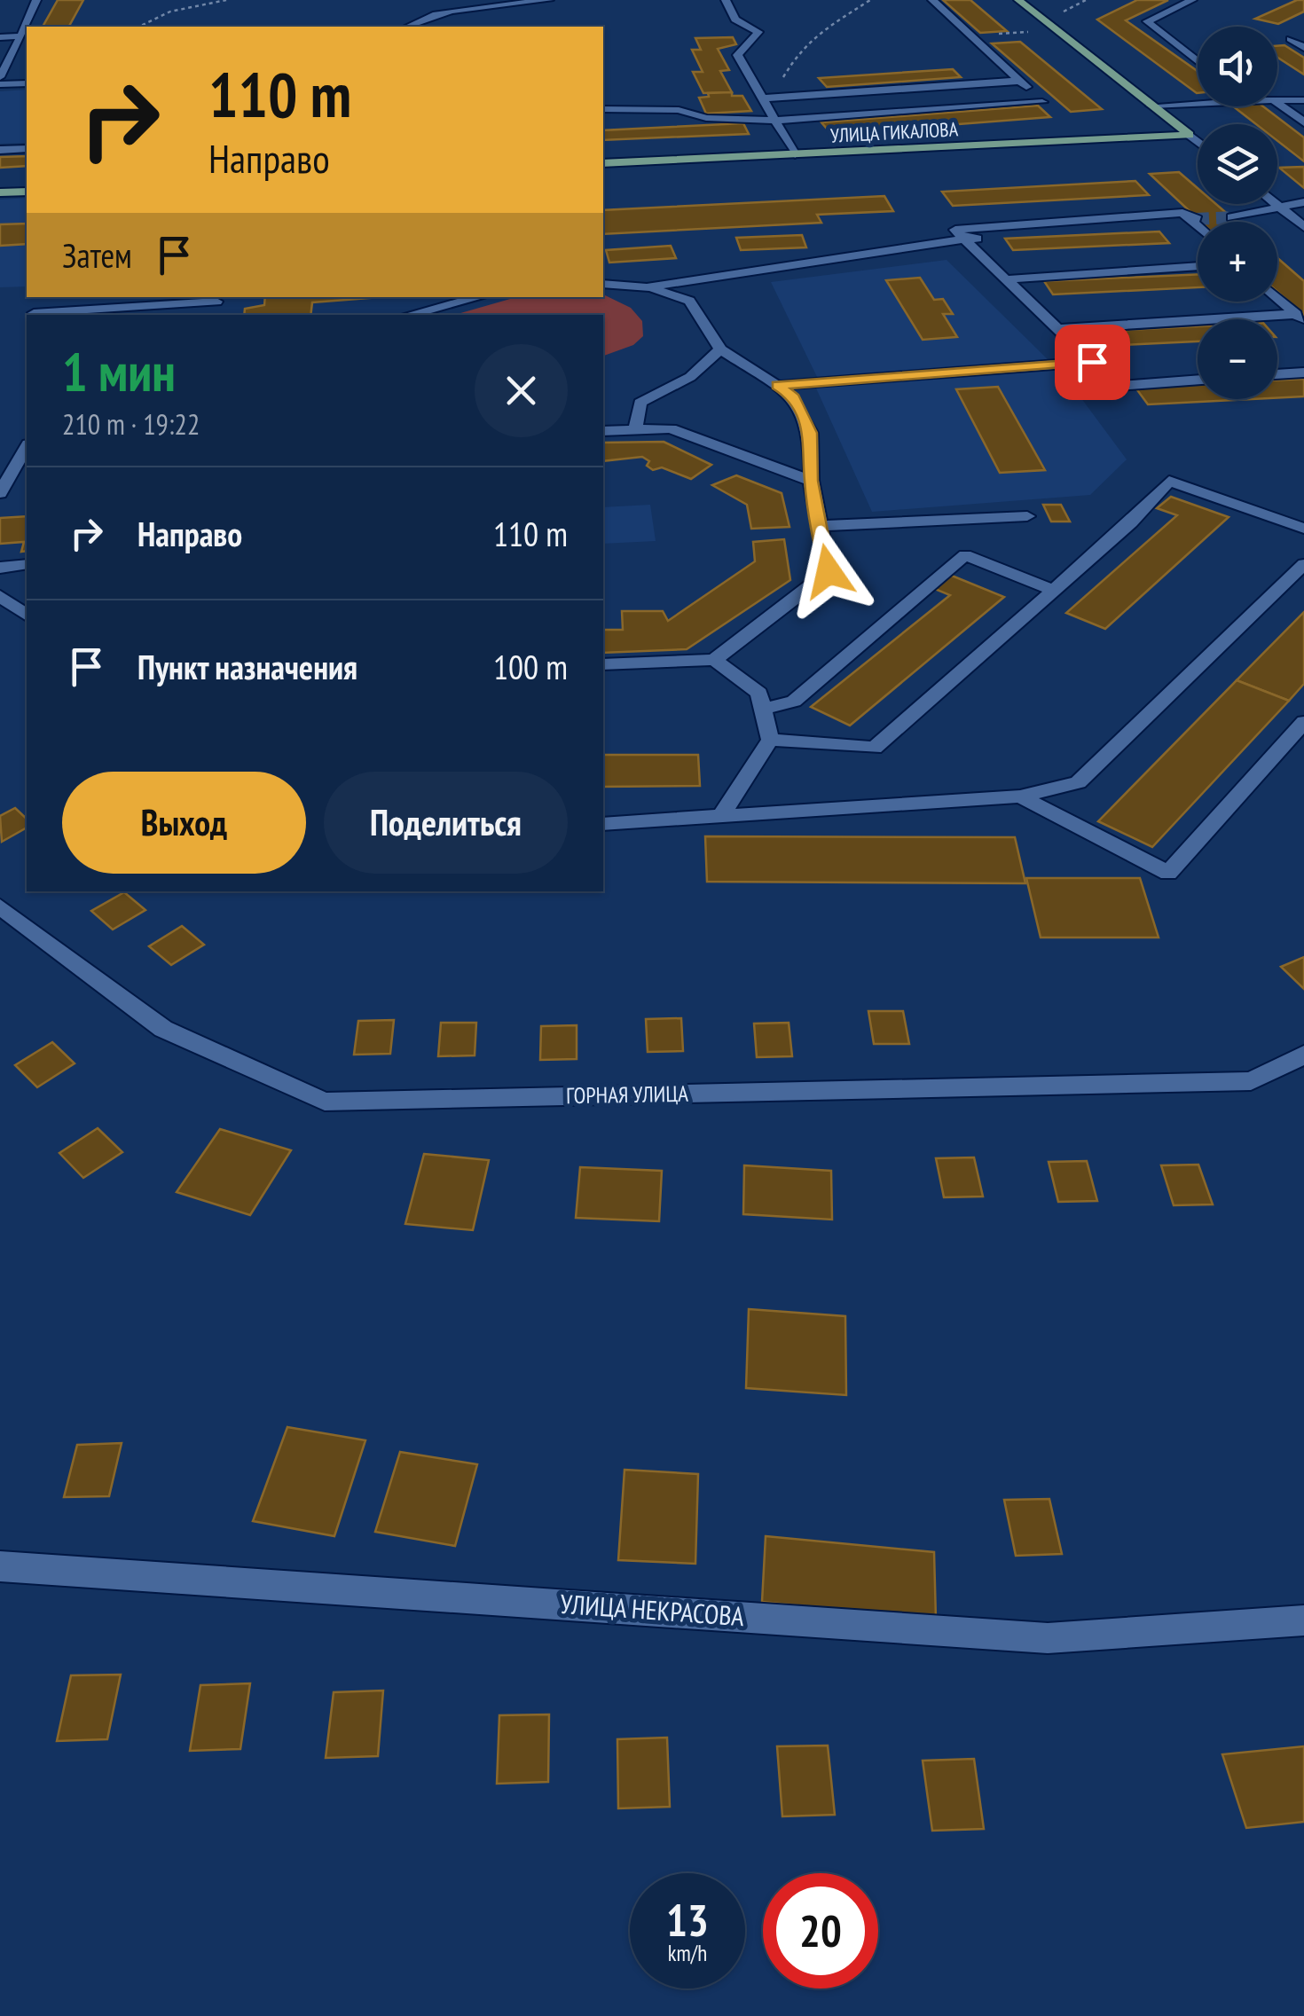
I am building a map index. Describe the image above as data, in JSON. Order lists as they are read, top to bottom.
{
  "streets": {
    "main road": ["УЛИЦА ГИКАЛОВА"],
    "street": ["ГОРНАЯ УЛИЦА", "УЛИЦА НЕКРАСОВА"]
  },
  "page": {
    "map_buttons": ["+", "−"],
    "turn": ["110 m", "Направо"],
    "then": "Затем",
    "heading": ["1 мин", "210 m · 19:22"],
    "list": [
      {
        "name": "Направо",
        "value": "110 m"
      },
      {
        "name": "Пункт назначения",
        "value": "100 m"
      }
    ],
    "buttons": ["Выход", "Поделиться"],
    "speed": "13 km/h",
    "limit": "20"
  }
}
